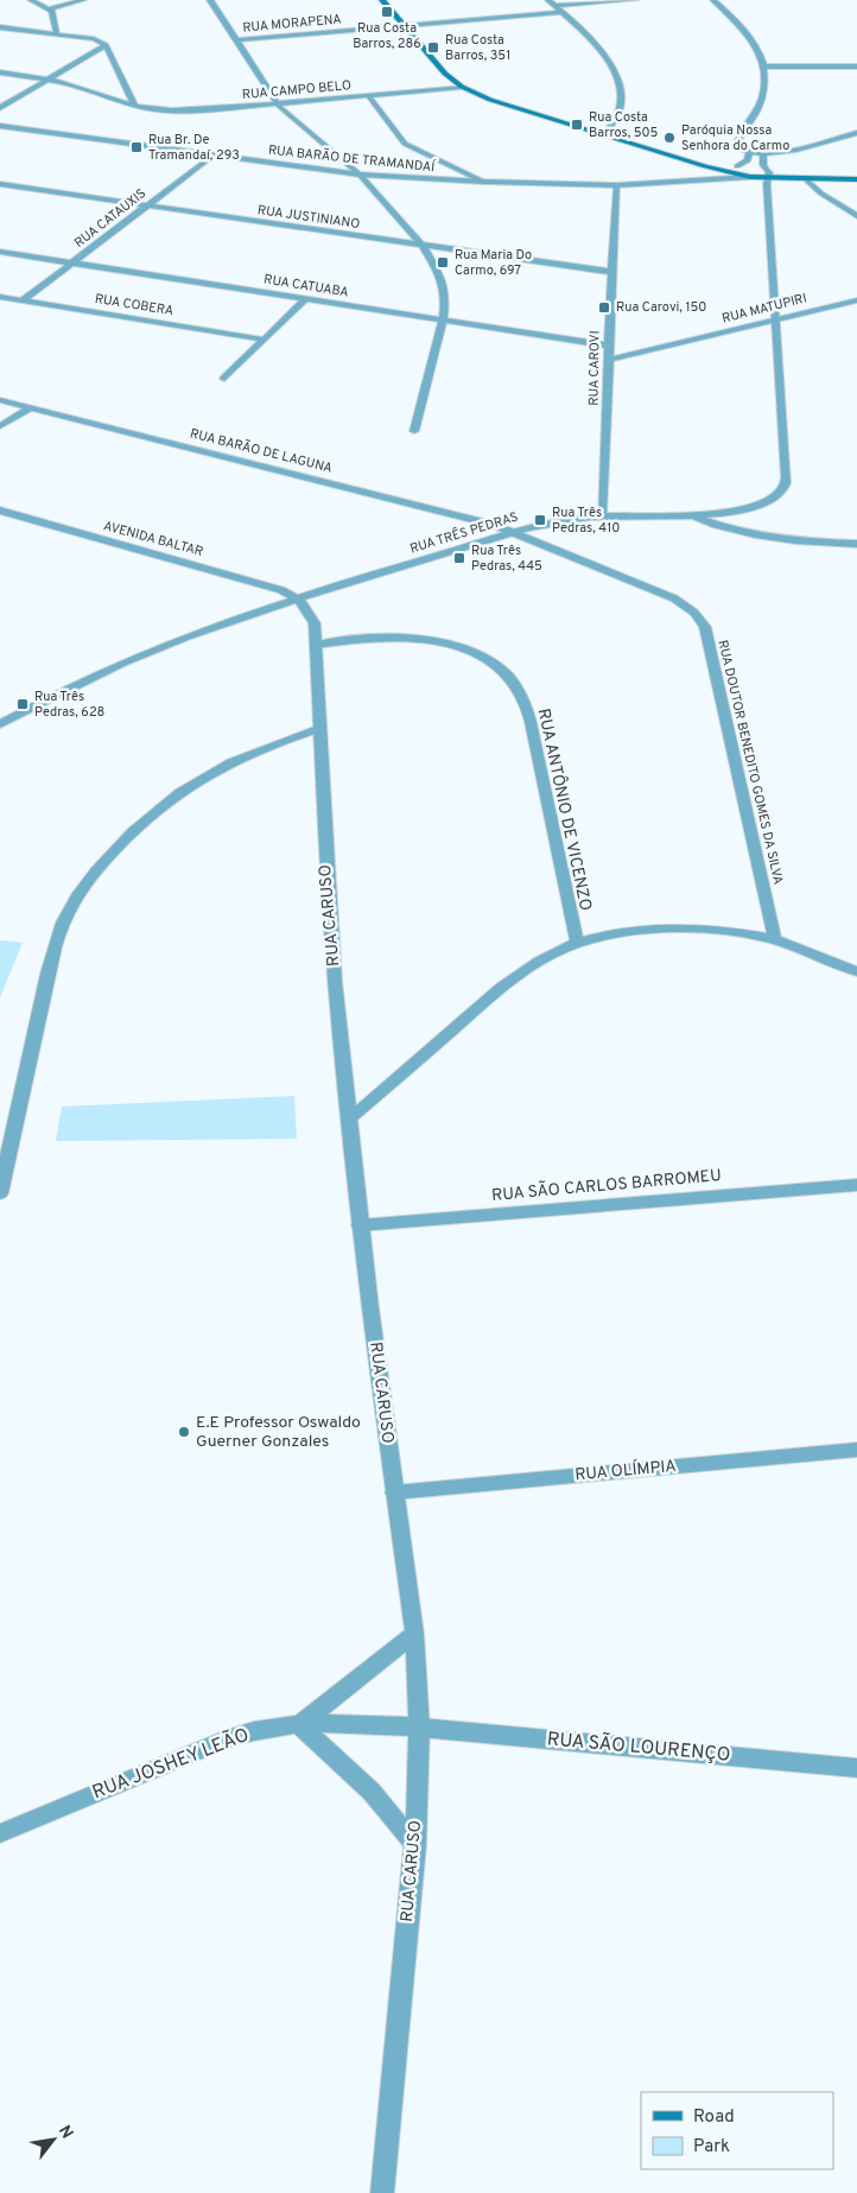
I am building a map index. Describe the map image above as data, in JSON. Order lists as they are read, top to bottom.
{
  "streets": {
    "street": [
      "RUA MORAPENA",
      "RUA CAMPO BELO",
      "RUA BARÃO DE TRAMANDAÍ",
      "RUA JUSTINIANO",
      "RUA CATAUXIS",
      "RUA CATUABA",
      "RUA COBERA",
      "RUA MATUPIRI",
      "RUA CAROVI",
      "RUA BARÃO DE LAGUNA",
      "RUA TRÊS PEDRAS",
      "AVENIDA BALTAR",
      "RUA DOUTOR BENEDITO GOMES DA SILVA",
      "RUA ANTÔNIO DE VICENZO",
      "RUA CARUSO",
      "RUA SÃO CARLOS BARROMEU",
      "RUA OLÍMPIA",
      "RUA SÃO LOURENÇO",
      "RUA JOSHEY LEÃO"
    ]
  },
  "crossings": [
    ["RUA BARÃO DE TRAMANDAÍ", "RUA CATAUXIS"],
    ["RUA BARÃO DE TRAMANDAÍ", "RUA CAROVI"],
    ["RUA JUSTINIANO", "RUA CATAUXIS"],
    ["RUA JUSTINIANO", "RUA CAROVI"],
    ["RUA CATAUXIS", "RUA CATUABA"],
    ["RUA CATAUXIS", "RUA COBERA"],
    ["RUA CATUABA", "RUA CAROVI"],
    ["RUA MATUPIRI", "RUA CAROVI"],
    ["RUA MATUPIRI", "RUA TRÊS PEDRAS"],
    ["RUA CAROVI", "RUA TRÊS PEDRAS"],
    ["RUA BARÃO DE LAGUNA", "RUA TRÊS PEDRAS"],
    ["RUA BARÃO DE LAGUNA", "RUA DOUTOR BENEDITO GOMES DA SILVA"],
    ["RUA TRÊS PEDRAS", "AVENIDA BALTAR"],
    ["RUA TRÊS PEDRAS", "RUA DOUTOR BENEDITO GOMES DA SILVA"],
    ["RUA TRÊS PEDRAS", "RUA CARUSO"],
    ["AVENIDA BALTAR", "RUA CARUSO"],
    ["RUA ANTÔNIO DE VICENZO", "RUA CARUSO"],
    ["RUA CARUSO", "RUA SÃO CARLOS BARROMEU"],
    ["RUA CARUSO", "RUA OLÍMPIA"],
    ["RUA CARUSO", "RUA SÃO LOURENÇO"],
    ["RUA CARUSO", "RUA JOSHEY LEÃO"],
    ["RUA SÃO LOURENÇO", "RUA JOSHEY LEÃO"]
  ],
  "places": {
    "transit": [
      "Rua Costa Barros, 286",
      "Rua Costa Barros, 351",
      "Rua Costa Barros, 505",
      "Rua Br. De Tramandaí, 293",
      "Rua Maria Do Carmo, 697",
      "Rua Carovi, 150",
      "Rua Três Pedras, 410",
      "Rua Três Pedras, 445",
      "Rua Três Pedras, 628"
    ],
    "other": ["Paróquia Nossa Senhora do Carmo", "E.E Professor Oswaldo Guerner Gonzales"]
  },
  "legend": ["Road", "Park"],
  "north": "top right"
}
